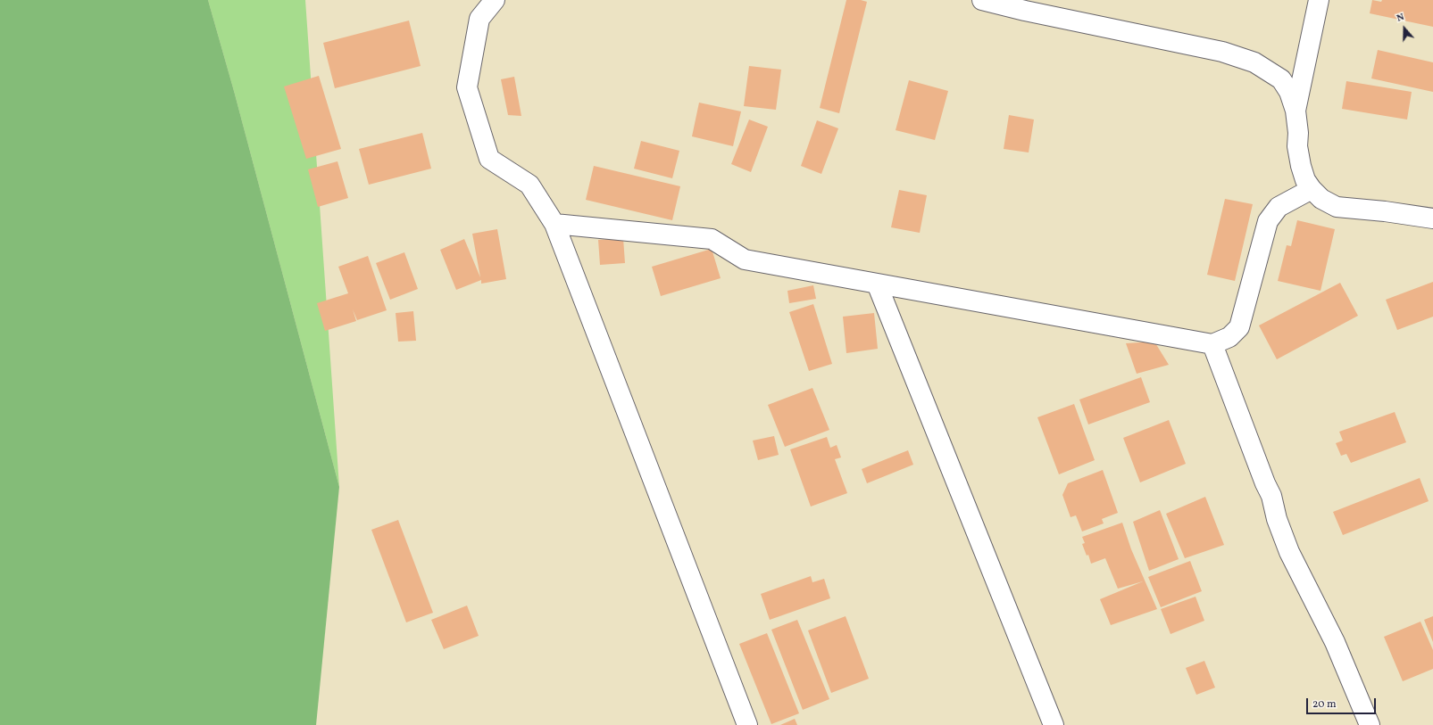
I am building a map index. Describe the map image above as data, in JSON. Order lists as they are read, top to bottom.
{
  "scale_bar": "20 m",
  "north": "top"
}
